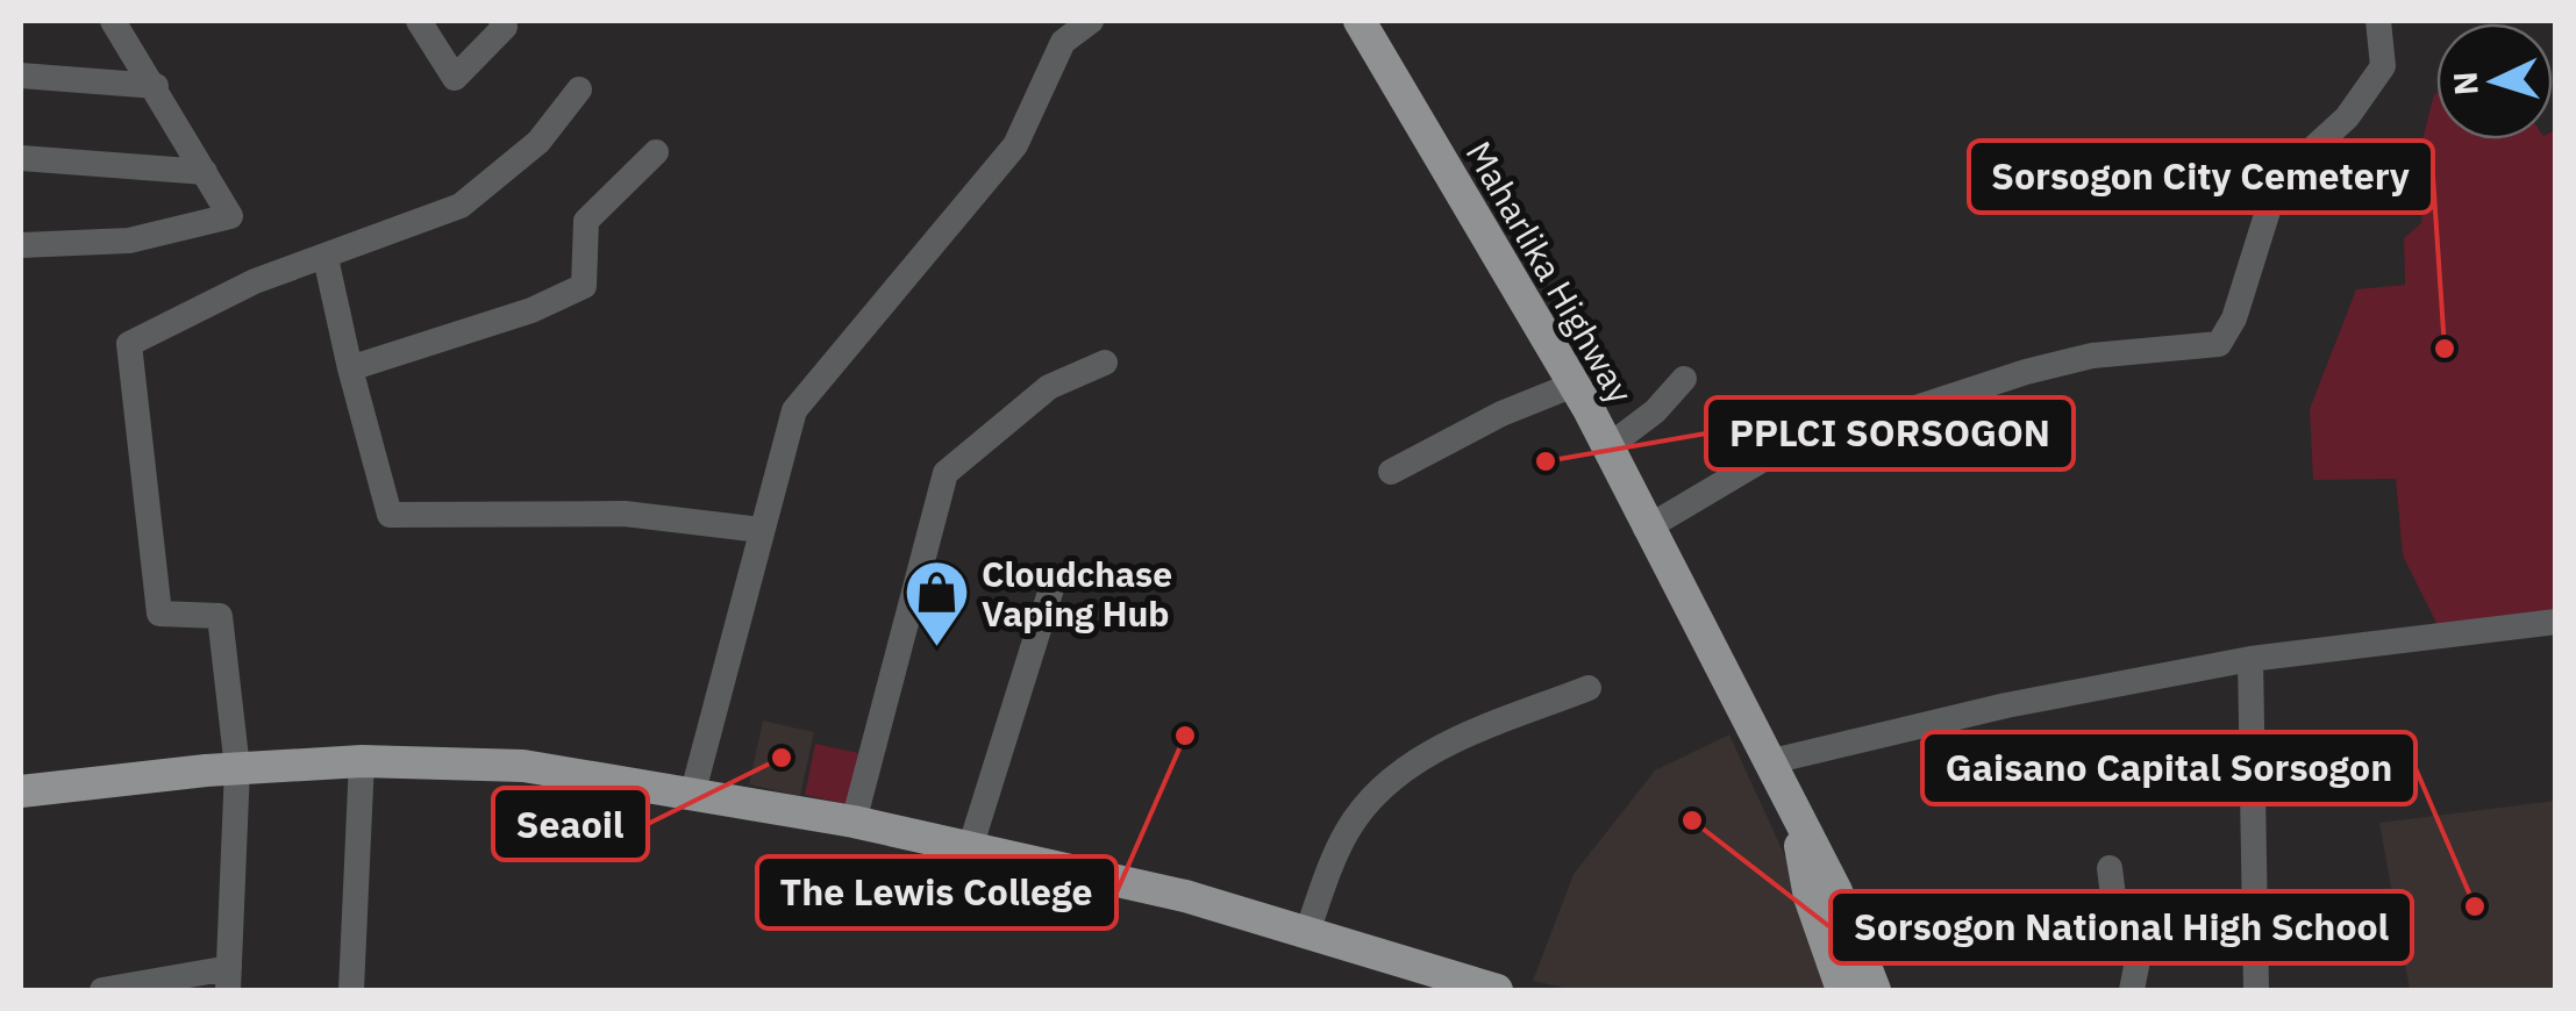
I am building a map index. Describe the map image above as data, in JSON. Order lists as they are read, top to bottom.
{
  "streets": {
    "main road": ["Maharlika Highway"]
  },
  "places": {
    "other": [
      "Sorsogon City Cemetery",
      "PPLCI SORSOGON",
      "The Lewis College",
      "Seaoil",
      "Sorsogon National High School",
      "Gaisano Capital Sorsogon"
    ],
    "shop": ["Cloudchase Vaping Hub"]
  },
  "north": "left"
}
